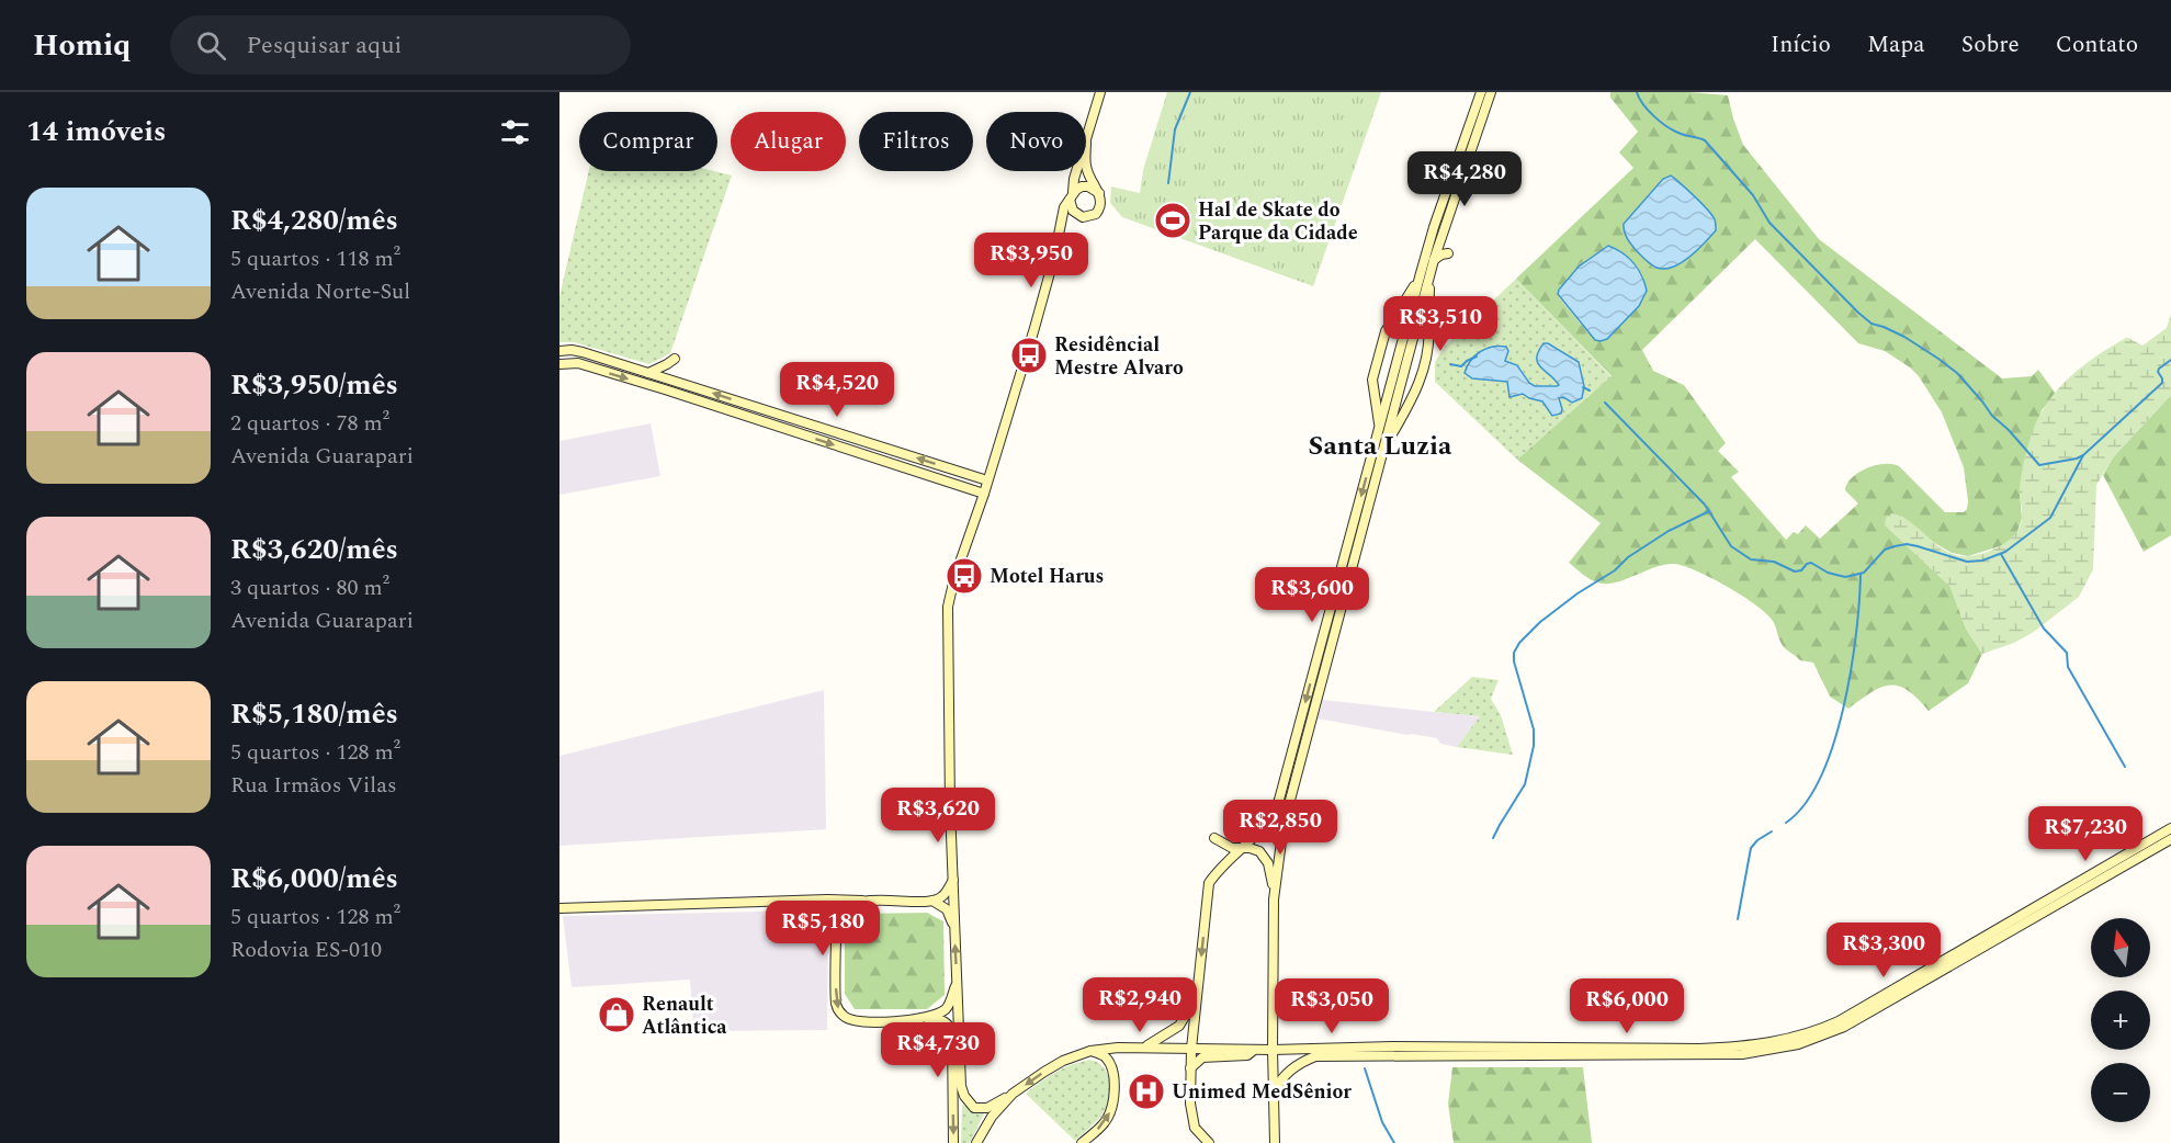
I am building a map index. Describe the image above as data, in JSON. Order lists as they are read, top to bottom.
{
  "districts": ["Santa Luzia"],
  "places": {
    "sports": ["Hal de Skate do Parque da Cidade"],
    "bus stop": ["Residêncial Mestre Alvaro", "Motel Harus"],
    "shop": ["Renault Atlântica"],
    "hospital": ["Unimed MedSênior"]
  },
  "north": "top",
  "page": {
    "header": "Homiq",
    "search": "Pesquisar aqui",
    "nav": [
      "Início",
      "Mapa",
      "Sobre",
      "Contato"
    ],
    "heading": "14 imóveis",
    "chip": [
      "Comprar",
      "Alugar",
      "Filtros",
      "Novo"
    ],
    "price": [
      "R$4,280",
      "R$3,950",
      "R$3,510",
      "R$4,520",
      "R$3,600",
      "R$3,620",
      "R$2,850",
      "R$7,230",
      "R$5,180",
      "R$3,300",
      "R$2,940",
      "R$3,050",
      "R$6,000",
      "R$4,730"
    ],
    "list": [
      {
        "name": "R$4,280/mês",
        "note": "5 quartos · 118 m² · Avenida Norte-Sul"
      },
      {
        "name": "R$3,950/mês",
        "note": "2 quartos · 78 m² · Avenida Guarapari"
      },
      {
        "name": "R$3,620/mês",
        "note": "3 quartos · 80 m² · Avenida Guarapari"
      },
      {
        "name": "R$5,180/mês",
        "note": "5 quartos · 128 m² · Rua Irmãos Vilas"
      },
      {
        "name": "R$6,000/mês",
        "note": "5 quartos · 128 m² · Rodovia ES-010"
      }
    ],
    "map_buttons": ["+", "−"]
  }
}
